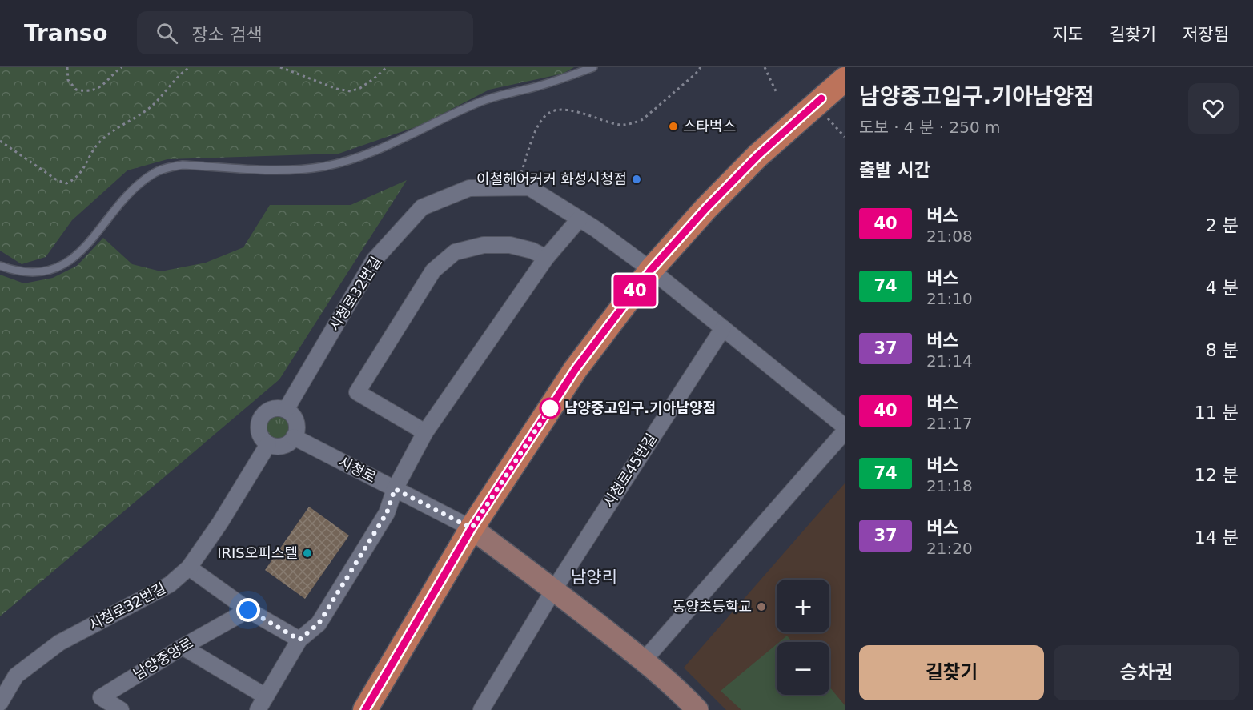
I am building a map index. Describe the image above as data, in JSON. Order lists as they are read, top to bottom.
{
  "streets": {
    "street": [
      "시청로32번길",
      "시청로",
      "시청로45번길",
      "남양중앙로"
    ]
  },
  "crossings": [
    ["시청로32번길", "시청로"],
    ["시청로32번길", "시청로45번길"]
  ],
  "districts": ["남양리"],
  "places": [
    "스타벅스",
    "이철헤어커커 화성시청점",
    "남양중고입구.기아남양점",
    "IRIS오피스텔",
    "동양초등학교"
  ],
  "lines": ["bus line 40"],
  "page": {
    "header": "Transo",
    "search": "장소 검색",
    "nav": ["지도", "길찾기", "저장됨"],
    "on_map": "40",
    "heading": [
      ["남양중고입구.기아남양점", "도보 · 4 분 · 250 m"],
      "출발 시간"
    ],
    "list": [
      {
        "mark": "40",
        "name": "버스",
        "note": "21:08",
        "value": "2 분"
      },
      {
        "mark": "74",
        "name": "버스",
        "note": "21:10",
        "value": "4 분"
      },
      {
        "mark": "37",
        "name": "버스",
        "note": "21:14",
        "value": "8 분"
      },
      {
        "mark": "40",
        "name": "버스",
        "note": "21:17",
        "value": "11 분"
      },
      {
        "mark": "74",
        "name": "버스",
        "note": "21:18",
        "value": "12 분"
      },
      {
        "mark": "37",
        "name": "버스",
        "note": "21:20",
        "value": "14 분"
      }
    ],
    "map_buttons": ["+", "−"],
    "buttons": ["길찾기", "승차권"]
  }
}
